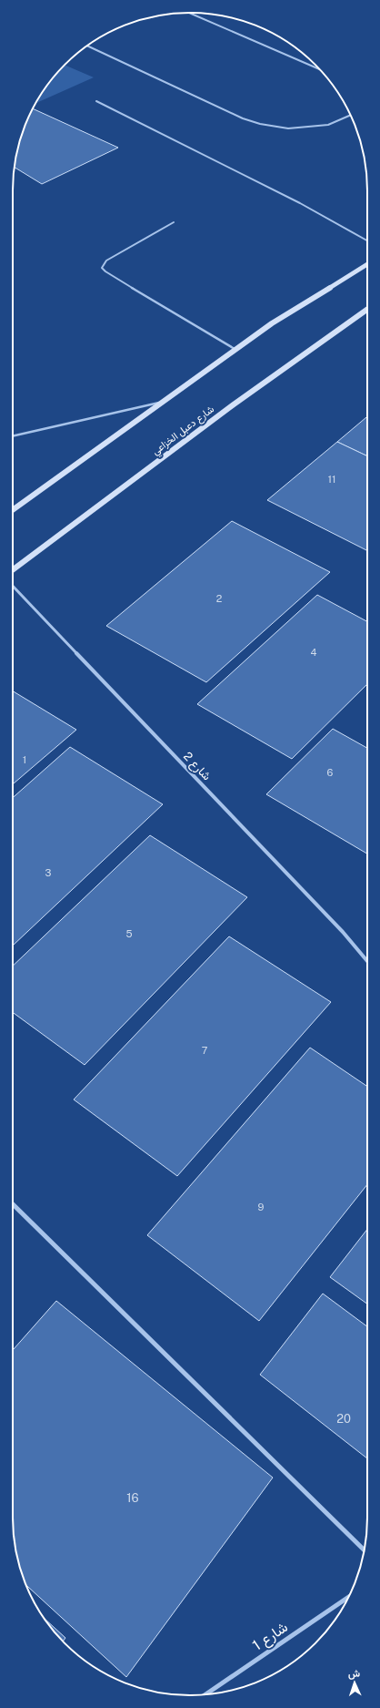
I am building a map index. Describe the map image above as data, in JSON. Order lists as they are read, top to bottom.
{
  "streets": {
    "main road": ["شارع دعبل الخزاعي"],
    "street": ["شارع 2", "شارع 1"]
  },
  "house_numbers": [
    "11",
    "2",
    "4",
    "1",
    "6",
    "3",
    "5",
    "7",
    "9",
    "20",
    "16"
  ],
  "north": "top"
}
